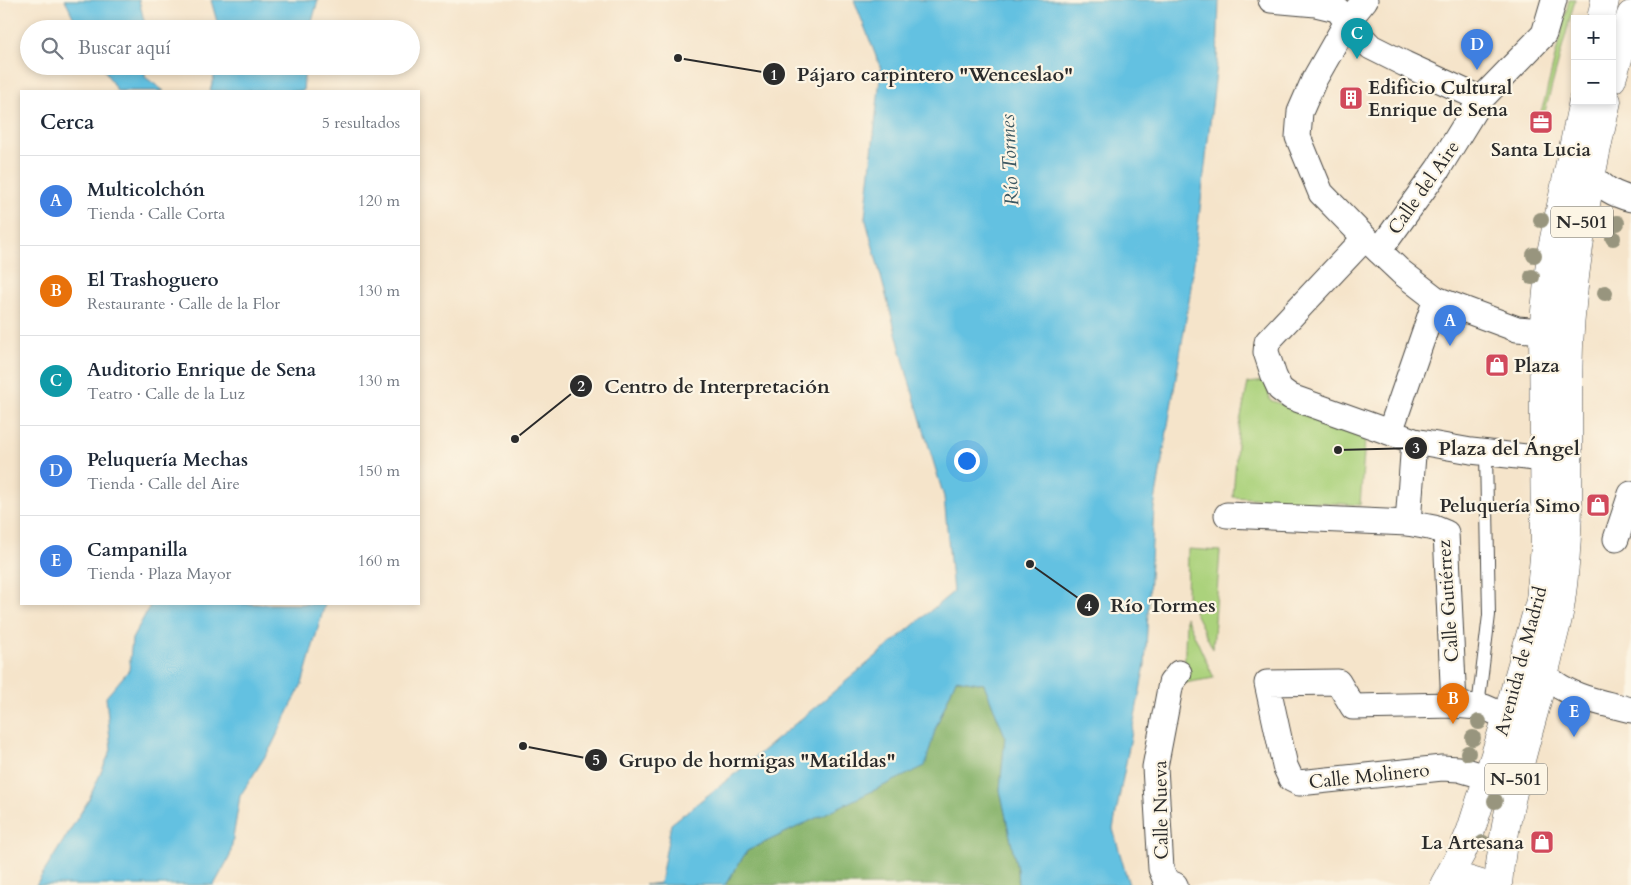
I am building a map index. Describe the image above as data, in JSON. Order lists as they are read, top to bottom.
{
  "streets": {
    "highway": ["N-501", "Avenida de Madrid"],
    "street": [
      "Calle del Aire",
      "Calle Gutiérrez",
      "Calle Molinero",
      "Calle Nueva"
    ]
  },
  "crossings": [
    ["Calle Gutiérrez", "Calle Molinero"],
    ["Avenida de Madrid", "Calle Molinero"]
  ],
  "water": ["Río Tormes"],
  "places": {
    "other": [
      "Pájaro carpintero \"Wenceslao\"",
      "Centro de Interpretación",
      "Plaza del Ángel",
      "Río Tormes",
      "Grupo de hormigas \"Matildas\""
    ],
    "building": ["Edificio Cultural Enrique de Sena"],
    "office": ["Santa Lucia"],
    "shop": ["Plaza", "Peluquería Simo", "La Artesana"]
  },
  "page": {
    "map_buttons": ["+", "−"],
    "pins": [
      "C",
      "D",
      "A",
      "B",
      "E"
    ],
    "search": "Buscar aquí",
    "heading": ["Cerca", "5 resultados"],
    "list": [
      {
        "mark": "A",
        "name": "Multicolchón",
        "note": "Tienda · Calle Corta",
        "value": "120 m"
      },
      {
        "mark": "B",
        "name": "El Trashoguero",
        "note": "Restaurante · Calle de la Flor",
        "value": "130 m"
      },
      {
        "mark": "C",
        "name": "Auditorio Enrique de Sena",
        "note": "Teatro · Calle de la Luz",
        "value": "130 m"
      },
      {
        "mark": "D",
        "name": "Peluquería Mechas",
        "note": "Tienda · Calle del Aire",
        "value": "150 m"
      },
      {
        "mark": "E",
        "name": "Campanilla",
        "note": "Tienda · Plaza Mayor",
        "value": "160 m"
      }
    ]
  }
}
